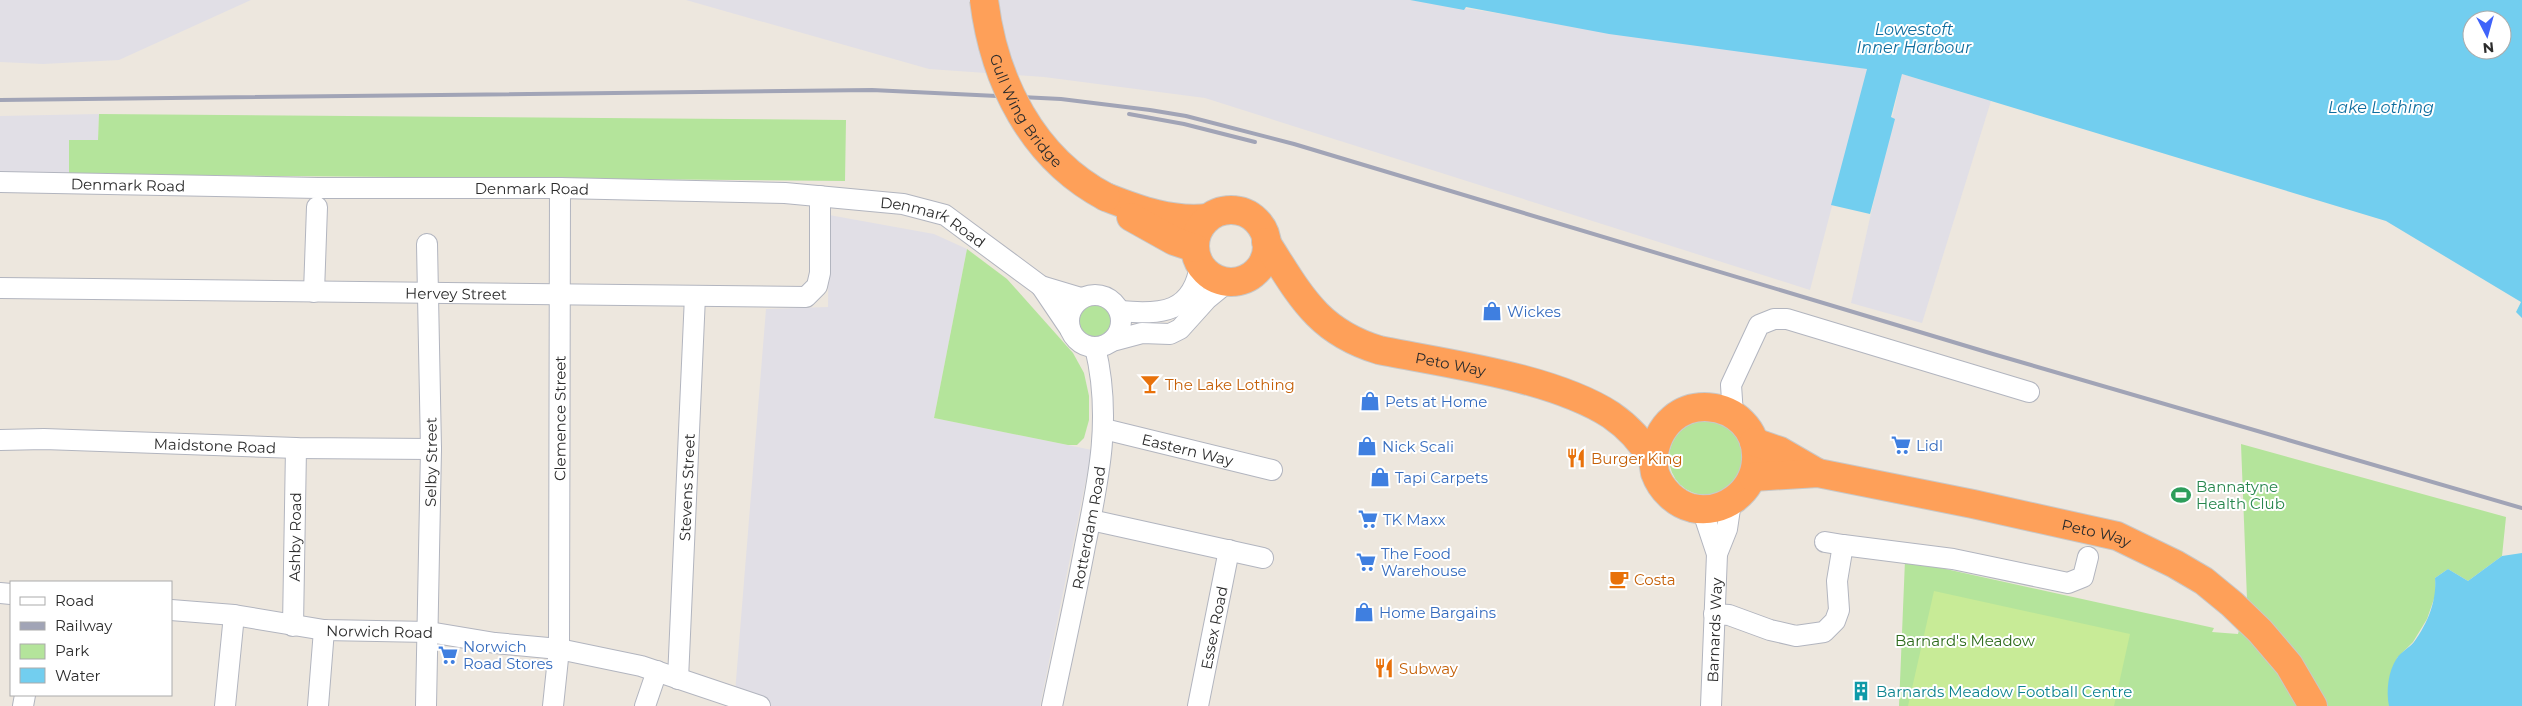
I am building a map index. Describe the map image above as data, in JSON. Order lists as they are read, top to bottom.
{
  "streets": {
    "highway": ["Gull Wing Bridge", "Peto Way"],
    "street": [
      "Denmark Road",
      "Hervey Street",
      "Clemence Street",
      "Maidstone Road",
      "Eastern Way",
      "Selby Street",
      "Stevens Street",
      "Rotterdam Road",
      "Ashby Road",
      "Essex Road",
      "Barnards Way",
      "Norwich Road"
    ]
  },
  "crossings": [
    ["Denmark Road", "Hervey Street"],
    ["Denmark Road", "Clemence Street"],
    ["Denmark Road", "Rotterdam Road"],
    ["Hervey Street", "Clemence Street"],
    ["Hervey Street", "Selby Street"],
    ["Hervey Street", "Stevens Street"],
    ["Peto Way", "Barnards Way"],
    ["Clemence Street", "Norwich Road"],
    ["Maidstone Road", "Selby Street"],
    ["Maidstone Road", "Ashby Road"],
    ["Eastern Way", "Rotterdam Road"],
    ["Selby Street", "Norwich Road"],
    ["Stevens Street", "Norwich Road"],
    ["Ashby Road", "Norwich Road"]
  ],
  "water": ["Lowestoft Inner Harbour", "Lake Lothing"],
  "parks": ["Barnard's Meadow"],
  "places": {
    "shop": [
      "Wickes",
      "Pets at Home",
      "Nick Scali",
      "Tapi Carpets",
      "Home Bargains"
    ],
    "bar": ["The Lake Lothing"],
    "supermarket": [
      "Lidl",
      "TK Maxx",
      "The Food Warehouse",
      "Norwich Road Stores"
    ],
    "restaurant": ["Burger King", "Subway"],
    "sports": ["Bannatyne Health Club"],
    "cafe": ["Costa"],
    "building": ["Barnards Meadow Football Centre"]
  },
  "legend": [
    "Road",
    "Railway",
    "Park",
    "Water"
  ],
  "north": "bottom"
}
